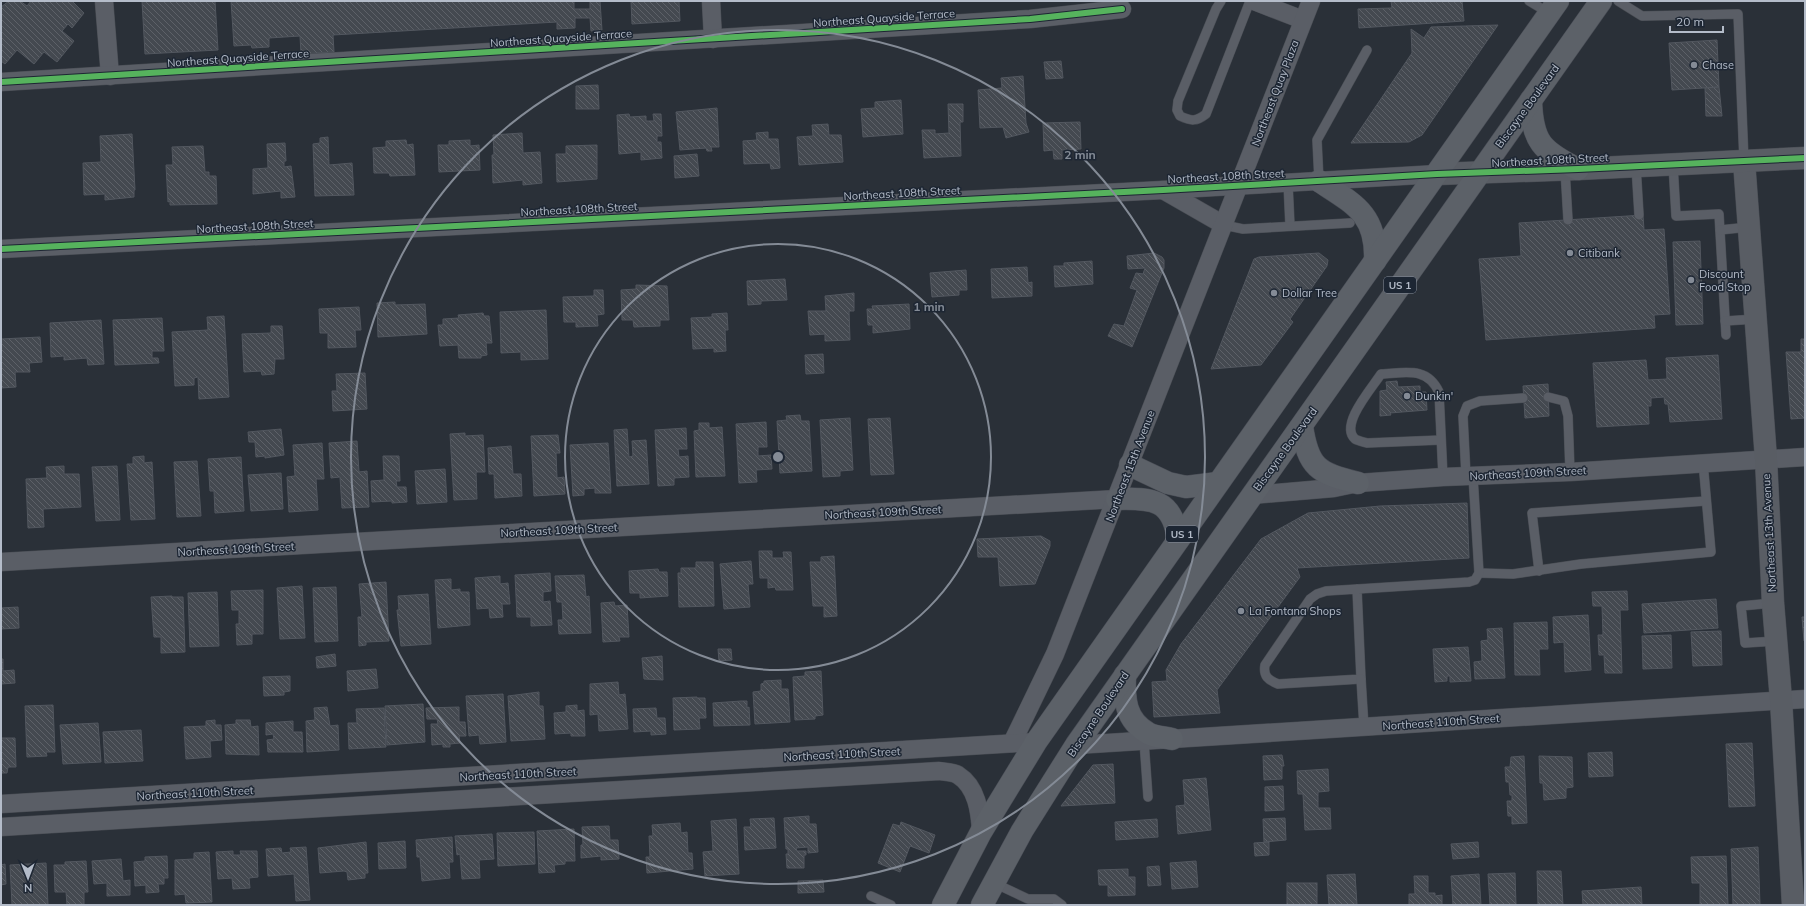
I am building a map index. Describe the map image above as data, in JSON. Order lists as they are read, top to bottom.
{
  "streets": {
    "main road": ["Biscayne Boulevard", "US 1"],
    "street": [
      "Northeast Quayside Terrace",
      "Northeast Quay Plaza",
      "Northeast 108th Street",
      "Northeast 15th Avenue",
      "Northeast 109th Street",
      "Northeast 13th Avenue",
      "Northeast 110th Street"
    ]
  },
  "crossings": [
    ["Northeast Quay Plaza", "Northeast 108th Street"],
    ["Northeast Quay Plaza", "Northeast 15th Avenue"],
    ["Biscayne Boulevard", "Northeast 108th Street"],
    ["Biscayne Boulevard", "Northeast 109th Street"],
    ["Biscayne Boulevard", "Northeast 110th Street"],
    ["Northeast 108th Street", "US 1"],
    ["Northeast 108th Street", "Northeast 15th Avenue"],
    ["Northeast 108th Street", "Northeast 13th Avenue"],
    ["US 1", "Northeast 110th Street"],
    ["Northeast 15th Avenue", "Northeast 109th Street"],
    ["Northeast 15th Avenue", "Northeast 110th Street"],
    ["Northeast 109th Street", "Northeast 13th Avenue"],
    ["Northeast 13th Avenue", "Northeast 110th Street"]
  ],
  "places": [
    "Chase",
    "Citibank",
    "Discount Food Stop",
    "Dollar Tree",
    "Dunkin'",
    "La Fontana Shops"
  ],
  "scale_bar": "20 m",
  "north": "bottom",
  "rings": ["2 min", "1 min"]
}
